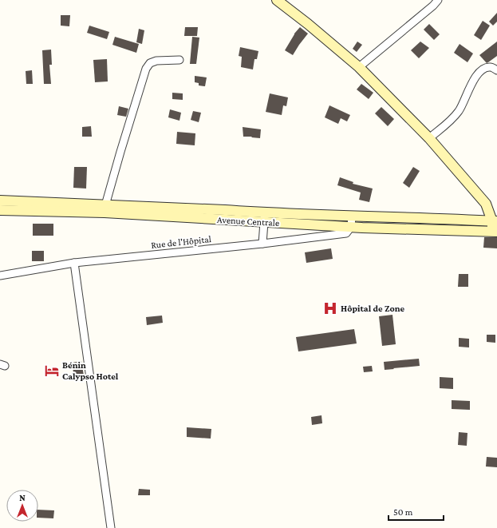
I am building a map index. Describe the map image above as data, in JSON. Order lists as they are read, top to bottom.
{
  "streets": {
    "street": ["Avenue Centrale", "Rue de l'Hôpital"]
  },
  "crossings": [
    ["Avenue Centrale", "Rue de l'Hôpital"]
  ],
  "places": {
    "hospital": ["Hôpital de Zone"],
    "hotel": ["Bénin Calypso Hotel"]
  },
  "scale_bar": "50 m",
  "north": "top"
}
